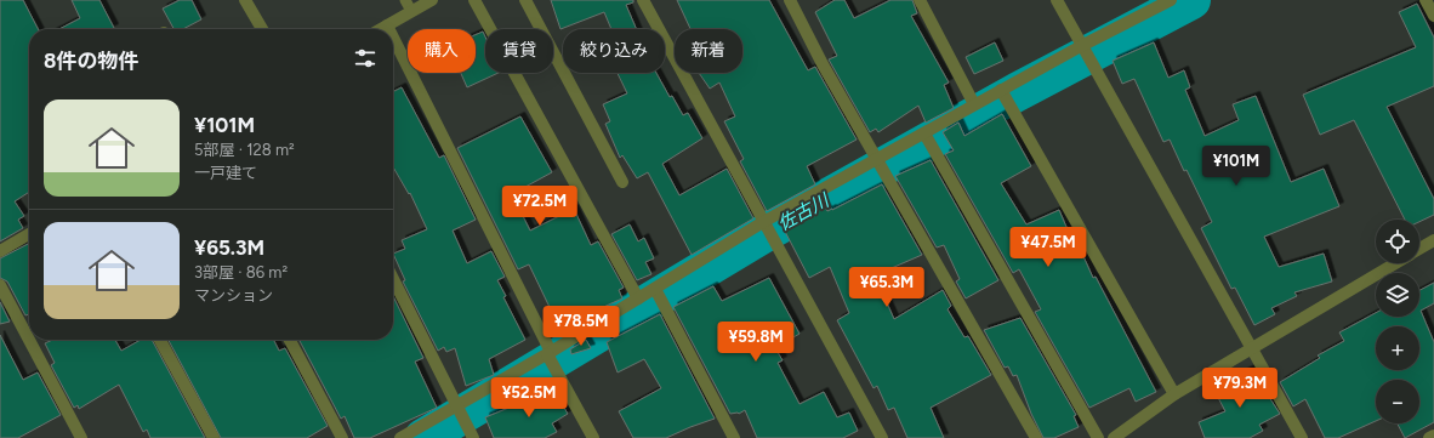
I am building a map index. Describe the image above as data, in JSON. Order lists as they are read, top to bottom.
{
  "water": ["佐古川"],
  "page": {
    "chip": [
      "購入",
      "賃貸",
      "絞り込み",
      "新着"
    ],
    "heading": "8件の物件",
    "list": [
      {
        "name": "¥101M",
        "note": "5部屋 · 128 m² · 一戸建て"
      },
      {
        "name": "¥65.3M",
        "note": "3部屋 · 86 m² · マンション"
      }
    ],
    "price": [
      "¥101M",
      "¥72.5M",
      "¥47.5M",
      "¥65.3M",
      "¥78.5M",
      "¥59.8M",
      "¥79.3M",
      "¥52.5M"
    ],
    "map_buttons": ["+", "−"]
  }
}
